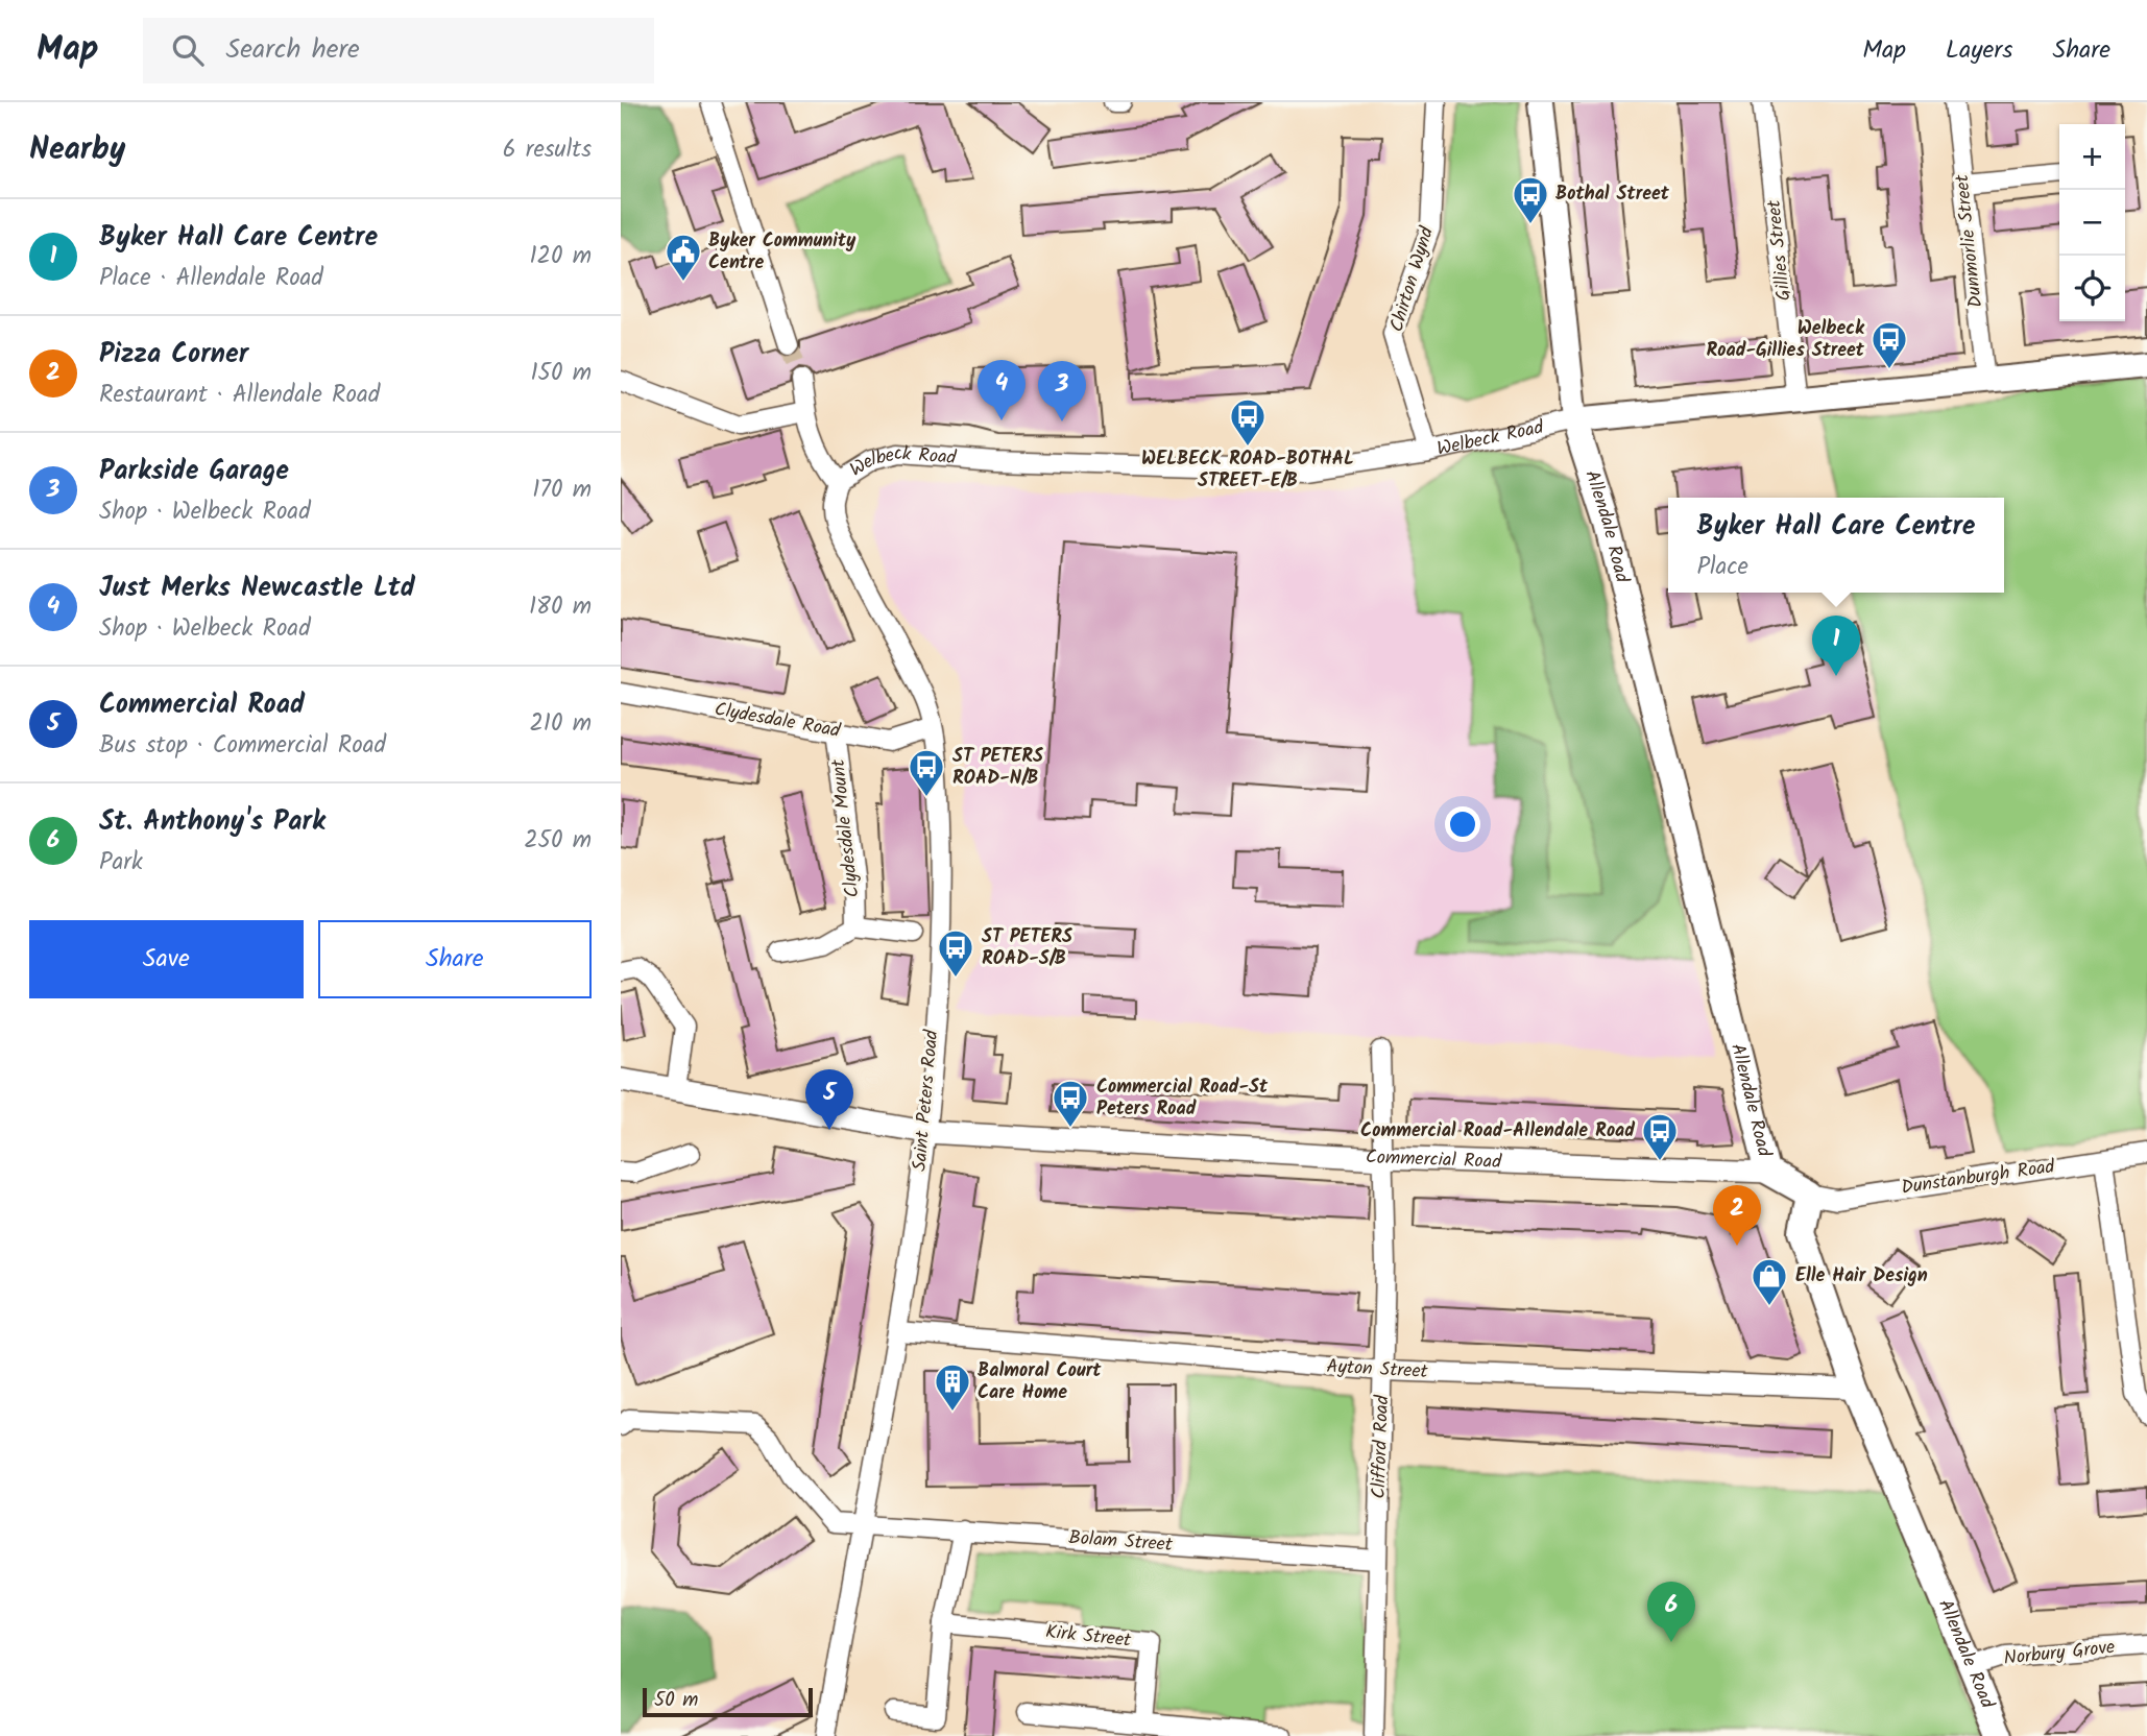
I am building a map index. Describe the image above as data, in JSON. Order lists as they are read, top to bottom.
{
  "streets": {
    "main road": ["Welbeck Road", "Allendale Road"],
    "street": [
      "Dunmorlie Street",
      "Gillies Street",
      "Chirton Wynd",
      "Clydesdale Road",
      "Clydesdale Mount",
      "Saint Peters Road",
      "Commercial Road",
      "Dunstanburgh Road",
      "Ayton Street",
      "Clifford Road",
      "Bolam Street",
      "Kirk Street",
      "Norbury Grove"
    ]
  },
  "crossings": [
    ["Dunmorlie Street", "Welbeck Road"],
    ["Gillies Street", "Welbeck Road"],
    ["Chirton Wynd", "Welbeck Road"],
    ["Welbeck Road", "Allendale Road"],
    ["Welbeck Road", "Saint Peters Road"],
    ["Allendale Road", "Commercial Road"],
    ["Allendale Road", "Dunstanburgh Road"],
    ["Allendale Road", "Ayton Street"],
    ["Allendale Road", "Norbury Grove"],
    ["Clydesdale Road", "Clydesdale Mount"],
    ["Clydesdale Road", "Saint Peters Road"],
    ["Saint Peters Road", "Commercial Road"],
    ["Saint Peters Road", "Ayton Street"],
    ["Saint Peters Road", "Bolam Street"],
    ["Commercial Road", "Clifford Road"],
    ["Ayton Street", "Clifford Road"],
    ["Clifford Road", "Bolam Street"]
  ],
  "places": {
    "bus stop": [
      "Bothal Street",
      "Welbeck Road-Gillies Street",
      "WELBECK ROAD-BOTHAL STREET-E/B",
      "ST PETERS ROAD-N/B",
      "ST PETERS ROAD-S/B",
      "Commercial Road-St Peters Road",
      "Commercial Road-Allendale Road"
    ],
    "public building": ["Byker Community Centre"],
    "shop": ["Elle Hair Design"],
    "building": ["Balmoral Court Care Home"]
  },
  "scale_bar": "50 m",
  "page": {
    "header": "Map",
    "search": "Search here",
    "nav": ["Map", "Layers", "Share"],
    "heading": ["Nearby", "6 results"],
    "map_buttons": ["+", "−"],
    "list": [
      {
        "mark": "1",
        "name": "Byker Hall Care Centre",
        "note": "Place · Allendale Road",
        "value": "120 m"
      },
      {
        "mark": "2",
        "name": "Pizza Corner",
        "note": "Restaurant · Allendale Road",
        "value": "150 m"
      },
      {
        "mark": "3",
        "name": "Parkside Garage",
        "note": "Shop · Welbeck Road",
        "value": "170 m"
      },
      {
        "mark": "4",
        "name": "Just Merks Newcastle Ltd",
        "note": "Shop · Welbeck Road",
        "value": "180 m"
      },
      {
        "mark": "5",
        "name": "Commercial Road",
        "note": "Bus stop · Commercial Road",
        "value": "210 m"
      },
      {
        "mark": "6",
        "name": "St. Anthony's Park",
        "note": "Park",
        "value": "250 m"
      }
    ],
    "pins": [
      "4",
      "3",
      "1",
      "5",
      "2",
      "6"
    ],
    "popup": ["Byker Hall Care Centre", "Place"],
    "buttons": ["Save", "Share"],
    "scale": "50 m"
  }
}
